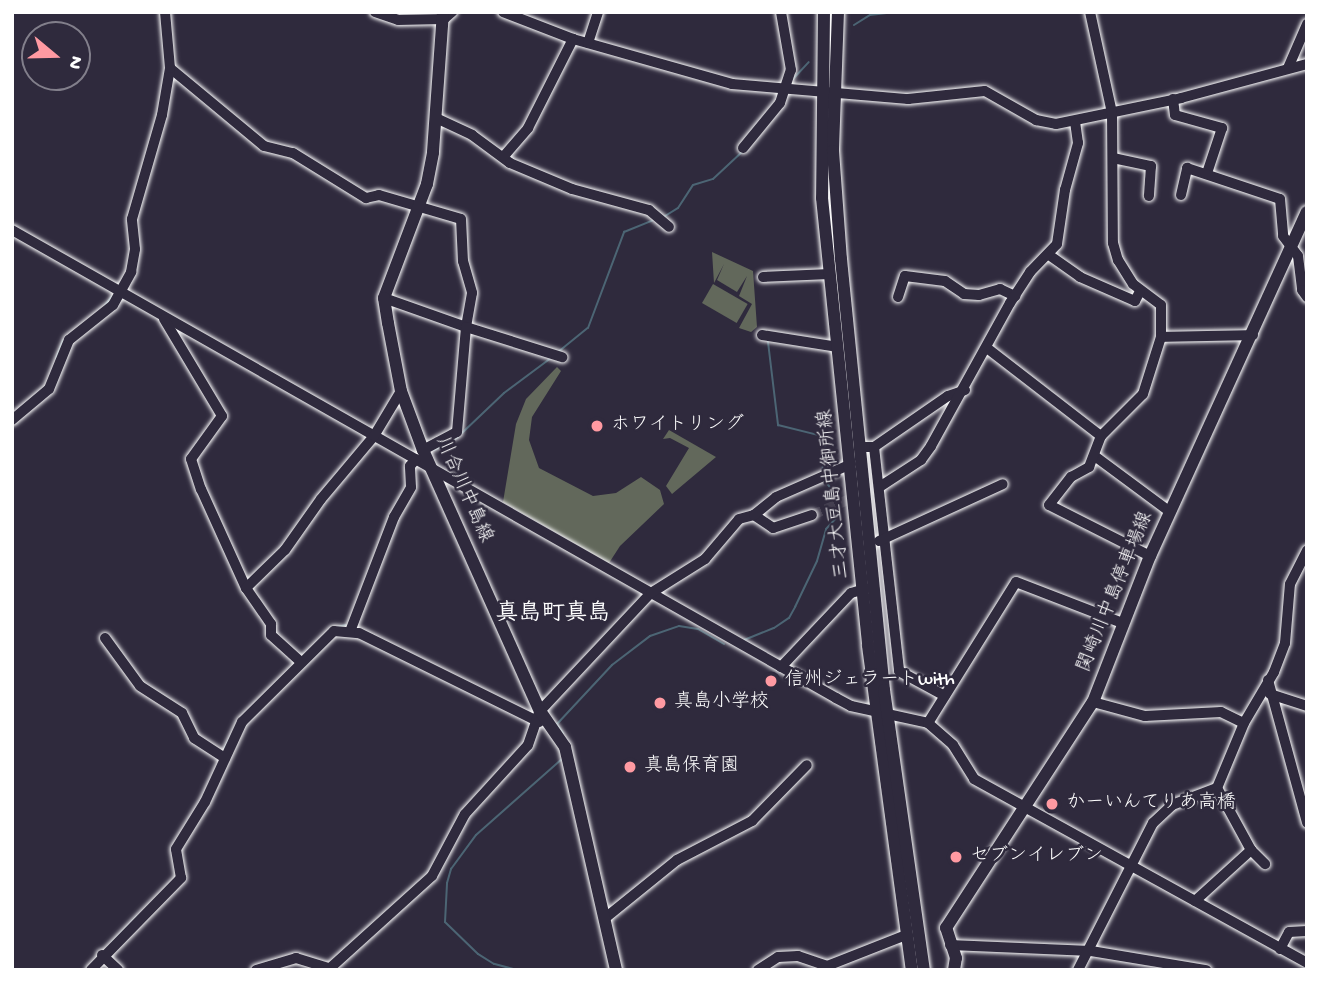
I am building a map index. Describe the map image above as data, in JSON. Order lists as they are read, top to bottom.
{
  "streets": {
    "main road": ["川合川中島線", "三才大豆島中御所線", "関崎川中島停車場線"]
  },
  "districts": ["真島町真島"],
  "places": [
    "ホワイトリング",
    "信州ジェラートwith",
    "真島小学校",
    "真島保育園",
    "かーいんてりあ高橋",
    "セブンイレブン"
  ],
  "north": "right"
}
